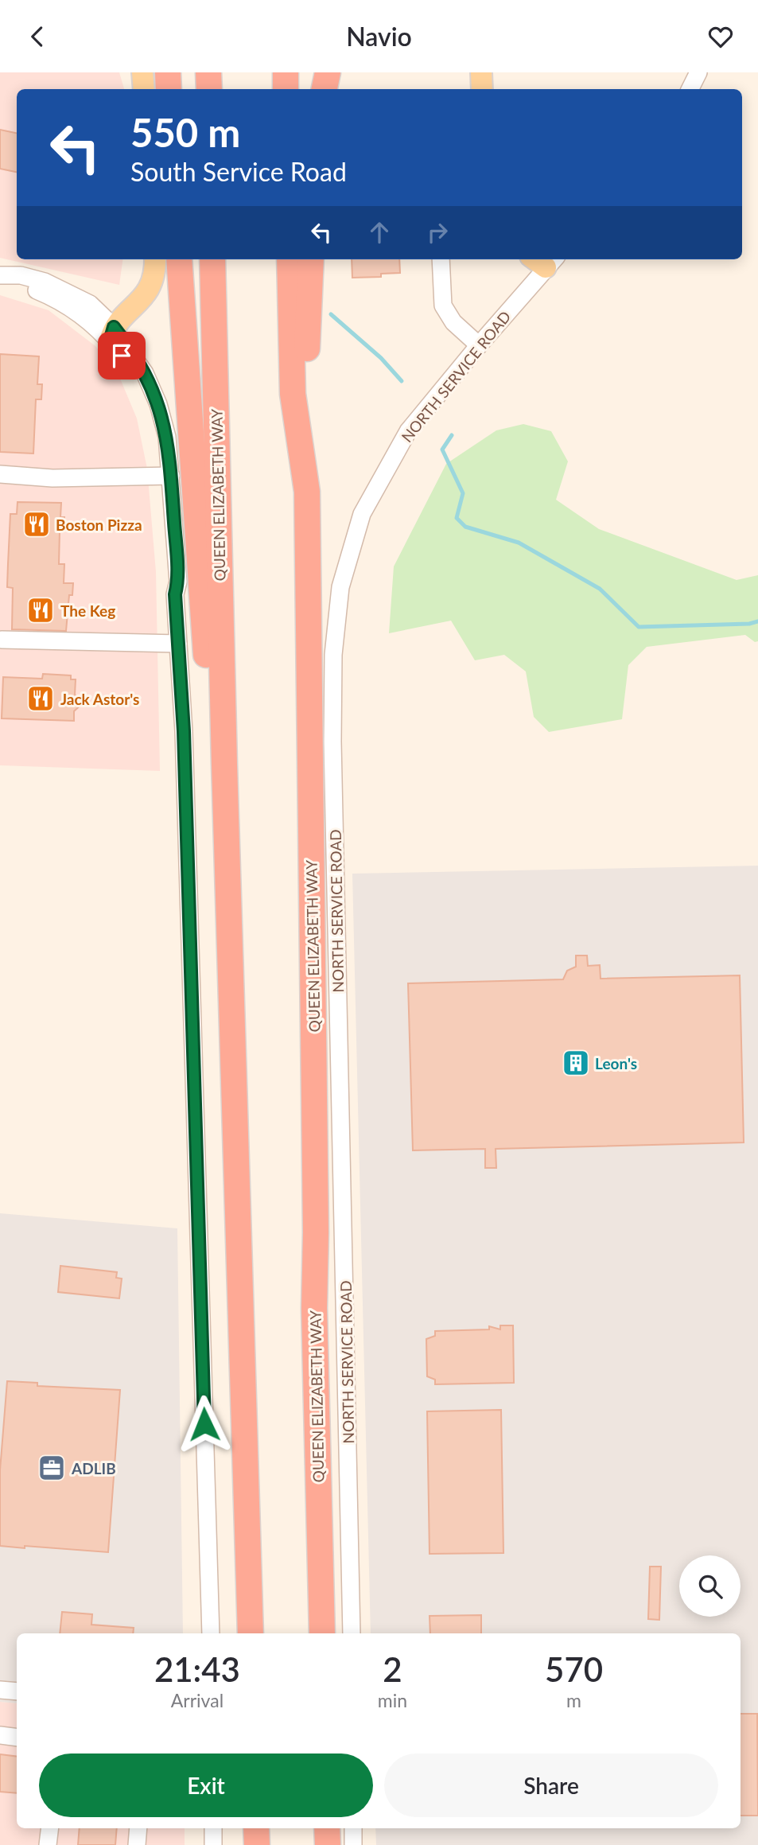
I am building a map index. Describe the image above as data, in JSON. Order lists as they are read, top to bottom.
{
  "streets": {
    "highway": ["QUEEN ELIZABETH WAY"],
    "street": ["NORTH SERVICE ROAD"]
  },
  "places": {
    "restaurant": ["Boston Pizza", "The Keg", "Jack Astor's"],
    "building": ["Leon's"],
    "office": ["ADLIB"]
  },
  "page": {
    "header": "Navio",
    "turn": ["550 m", "South Service Road"],
    "eta": [
      "21:43",
      "Arrival",
      "2",
      "min",
      "570",
      "m"
    ],
    "buttons": ["Exit", "Share"]
  }
}
